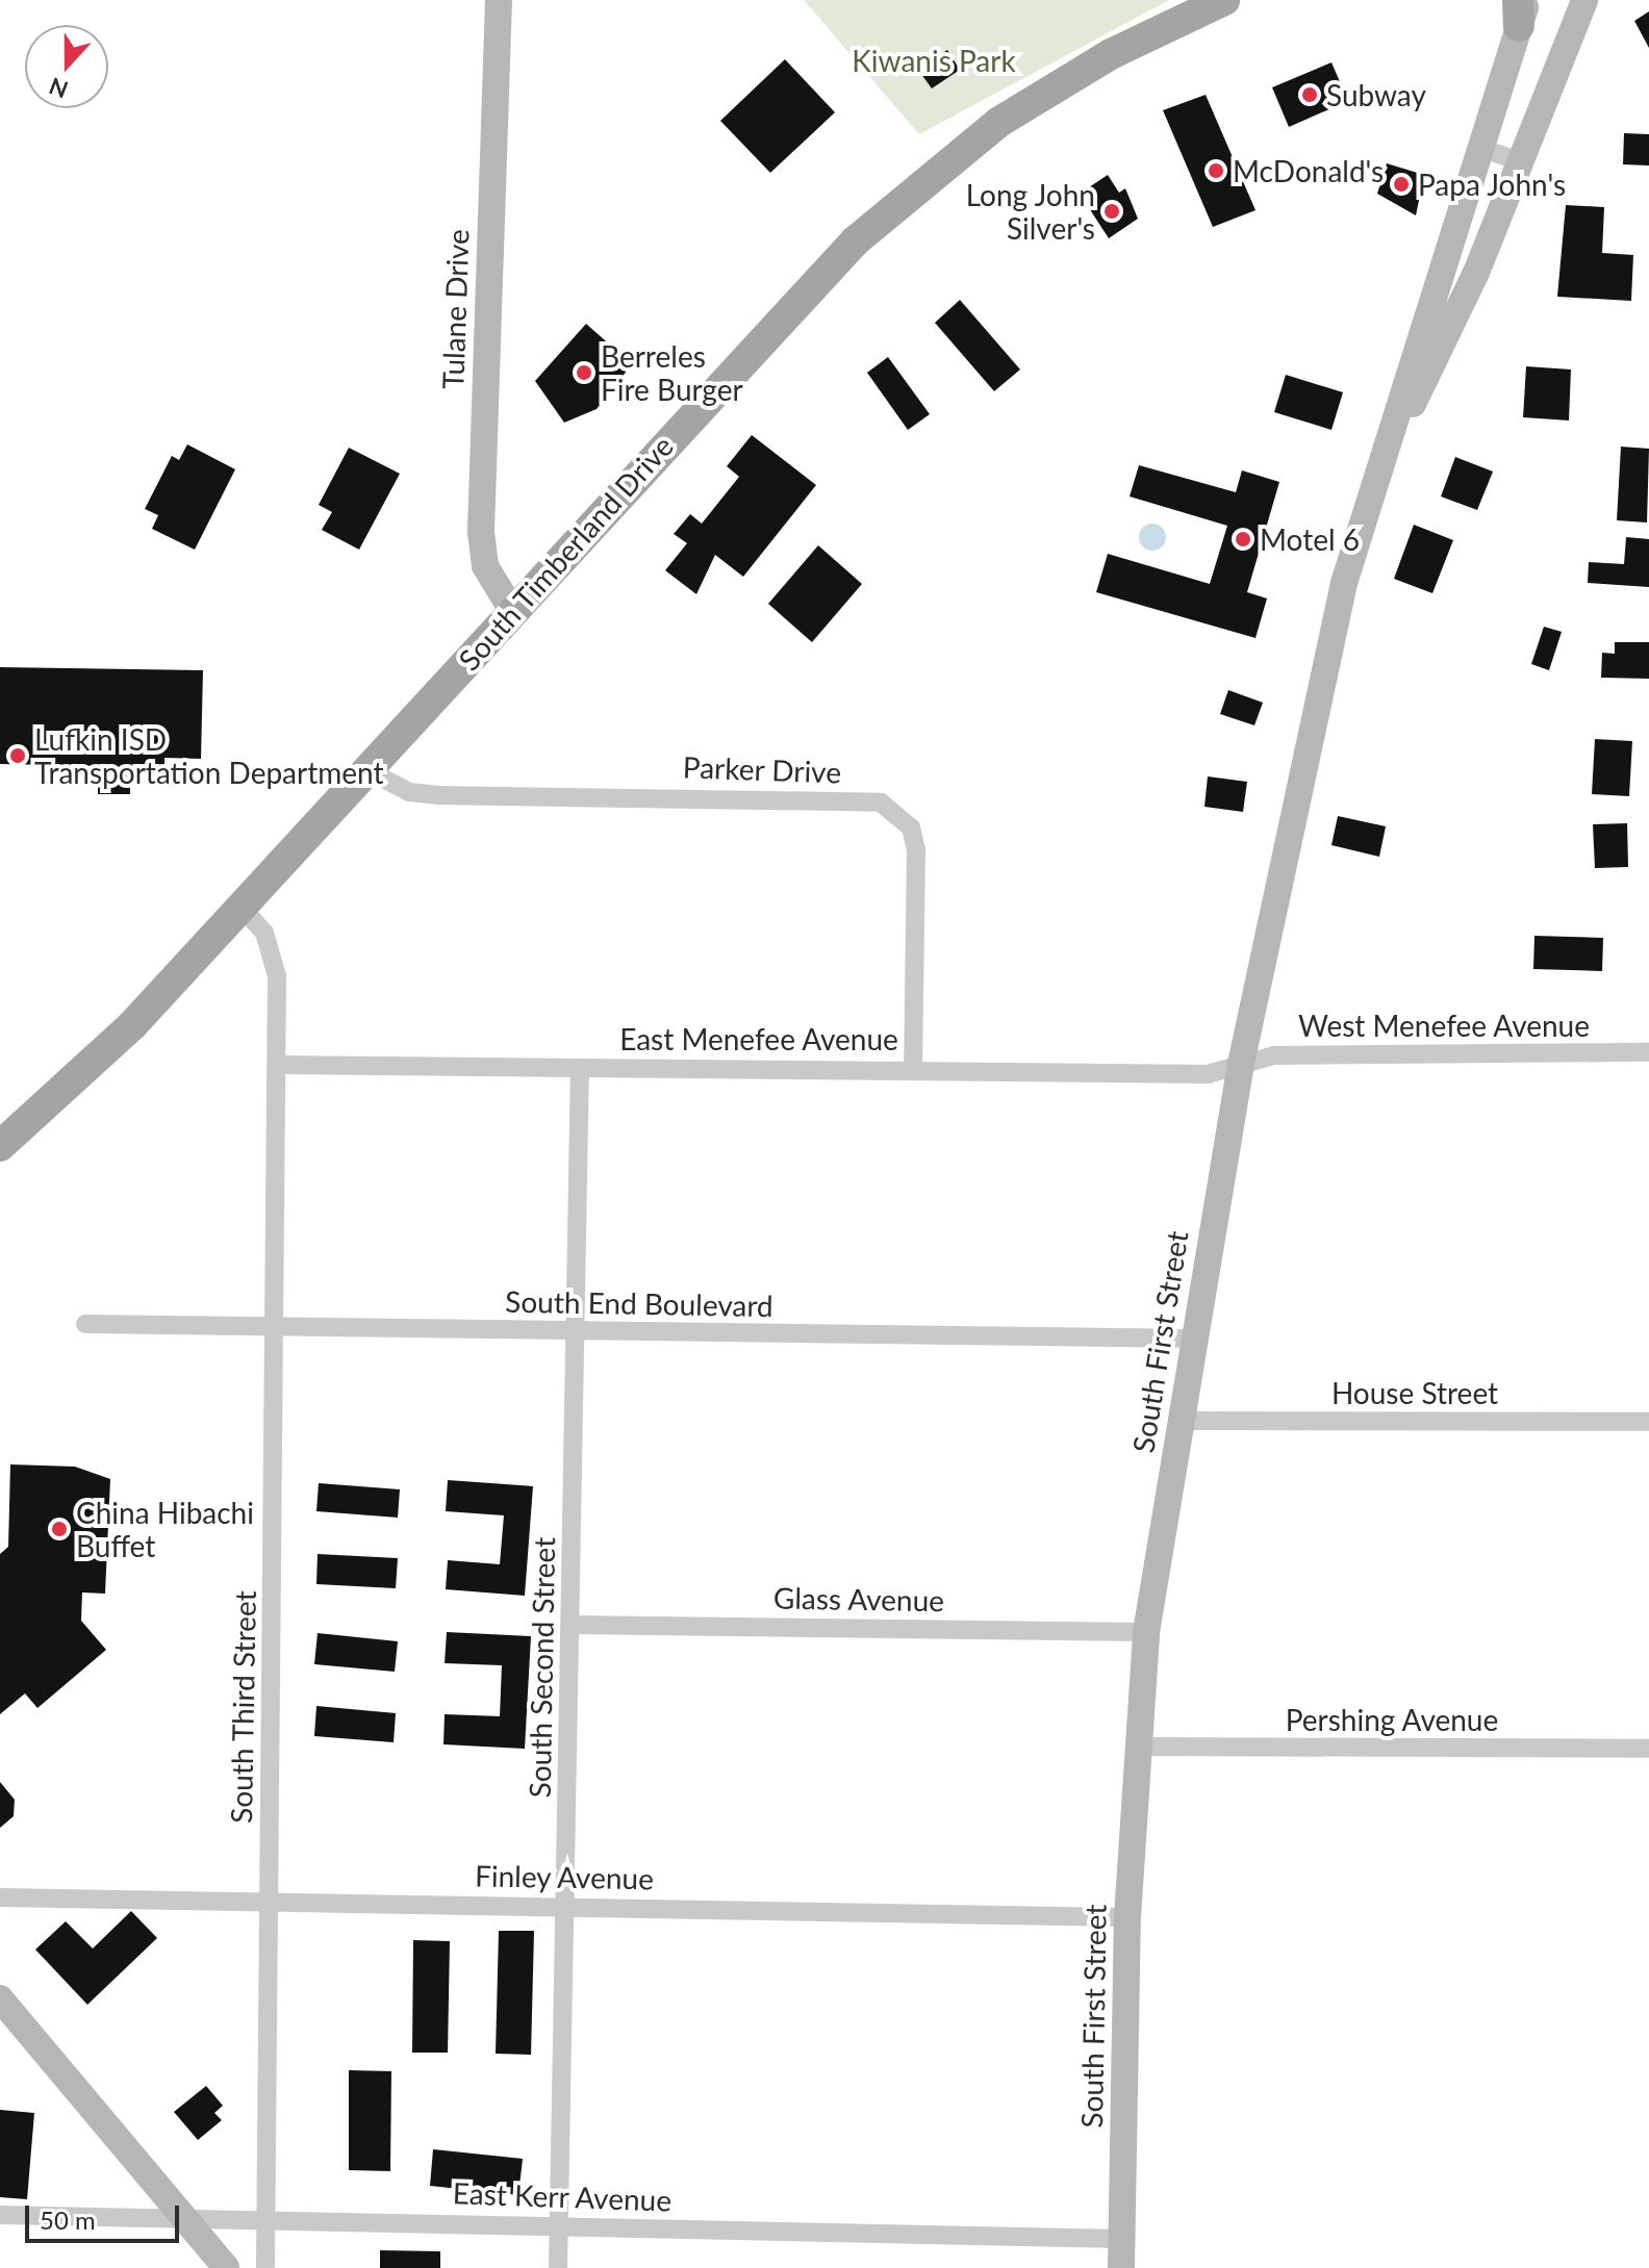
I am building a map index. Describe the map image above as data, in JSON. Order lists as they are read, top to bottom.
{
  "streets": {
    "main road": ["South Timberland Drive"],
    "street": [
      "Tulane Drive",
      "Parker Drive",
      "West Menefee Avenue",
      "East Menefee Avenue",
      "South End Boulevard",
      "South First Street",
      "House Street",
      "Glass Avenue",
      "South Second Street",
      "South Third Street",
      "Pershing Avenue",
      "Finley Avenue",
      "East Kerr Avenue"
    ]
  },
  "crossings": [
    ["Tulane Drive", "South Timberland Drive"],
    ["South Timberland Drive", "Parker Drive"],
    ["South Timberland Drive", "South Third Street"],
    ["Parker Drive", "East Menefee Avenue"],
    ["West Menefee Avenue", "East Menefee Avenue"],
    ["West Menefee Avenue", "South First Street"],
    ["East Menefee Avenue", "South First Street"],
    ["East Menefee Avenue", "South Second Street"],
    ["East Menefee Avenue", "South Third Street"],
    ["South End Boulevard", "South First Street"],
    ["South End Boulevard", "South Second Street"],
    ["South End Boulevard", "South Third Street"],
    ["South First Street", "House Street"],
    ["South First Street", "Glass Avenue"],
    ["South First Street", "Pershing Avenue"],
    ["South First Street", "Finley Avenue"],
    ["South First Street", "East Kerr Avenue"],
    ["Glass Avenue", "South Second Street"],
    ["South Second Street", "Finley Avenue"],
    ["South Second Street", "East Kerr Avenue"],
    ["South Third Street", "Finley Avenue"],
    ["South Third Street", "East Kerr Avenue"]
  ],
  "parks": ["Kiwanis Park"],
  "places": [
    "Subway",
    "McDonald's",
    "Papa John's",
    "Long John Silver's",
    "Berreles Fire Burger",
    "Motel 6",
    "Lufkin ISD Transportation Department",
    "China Hibachi Buffet"
  ],
  "scale_bar": "50 m",
  "north": "bottom"
}
